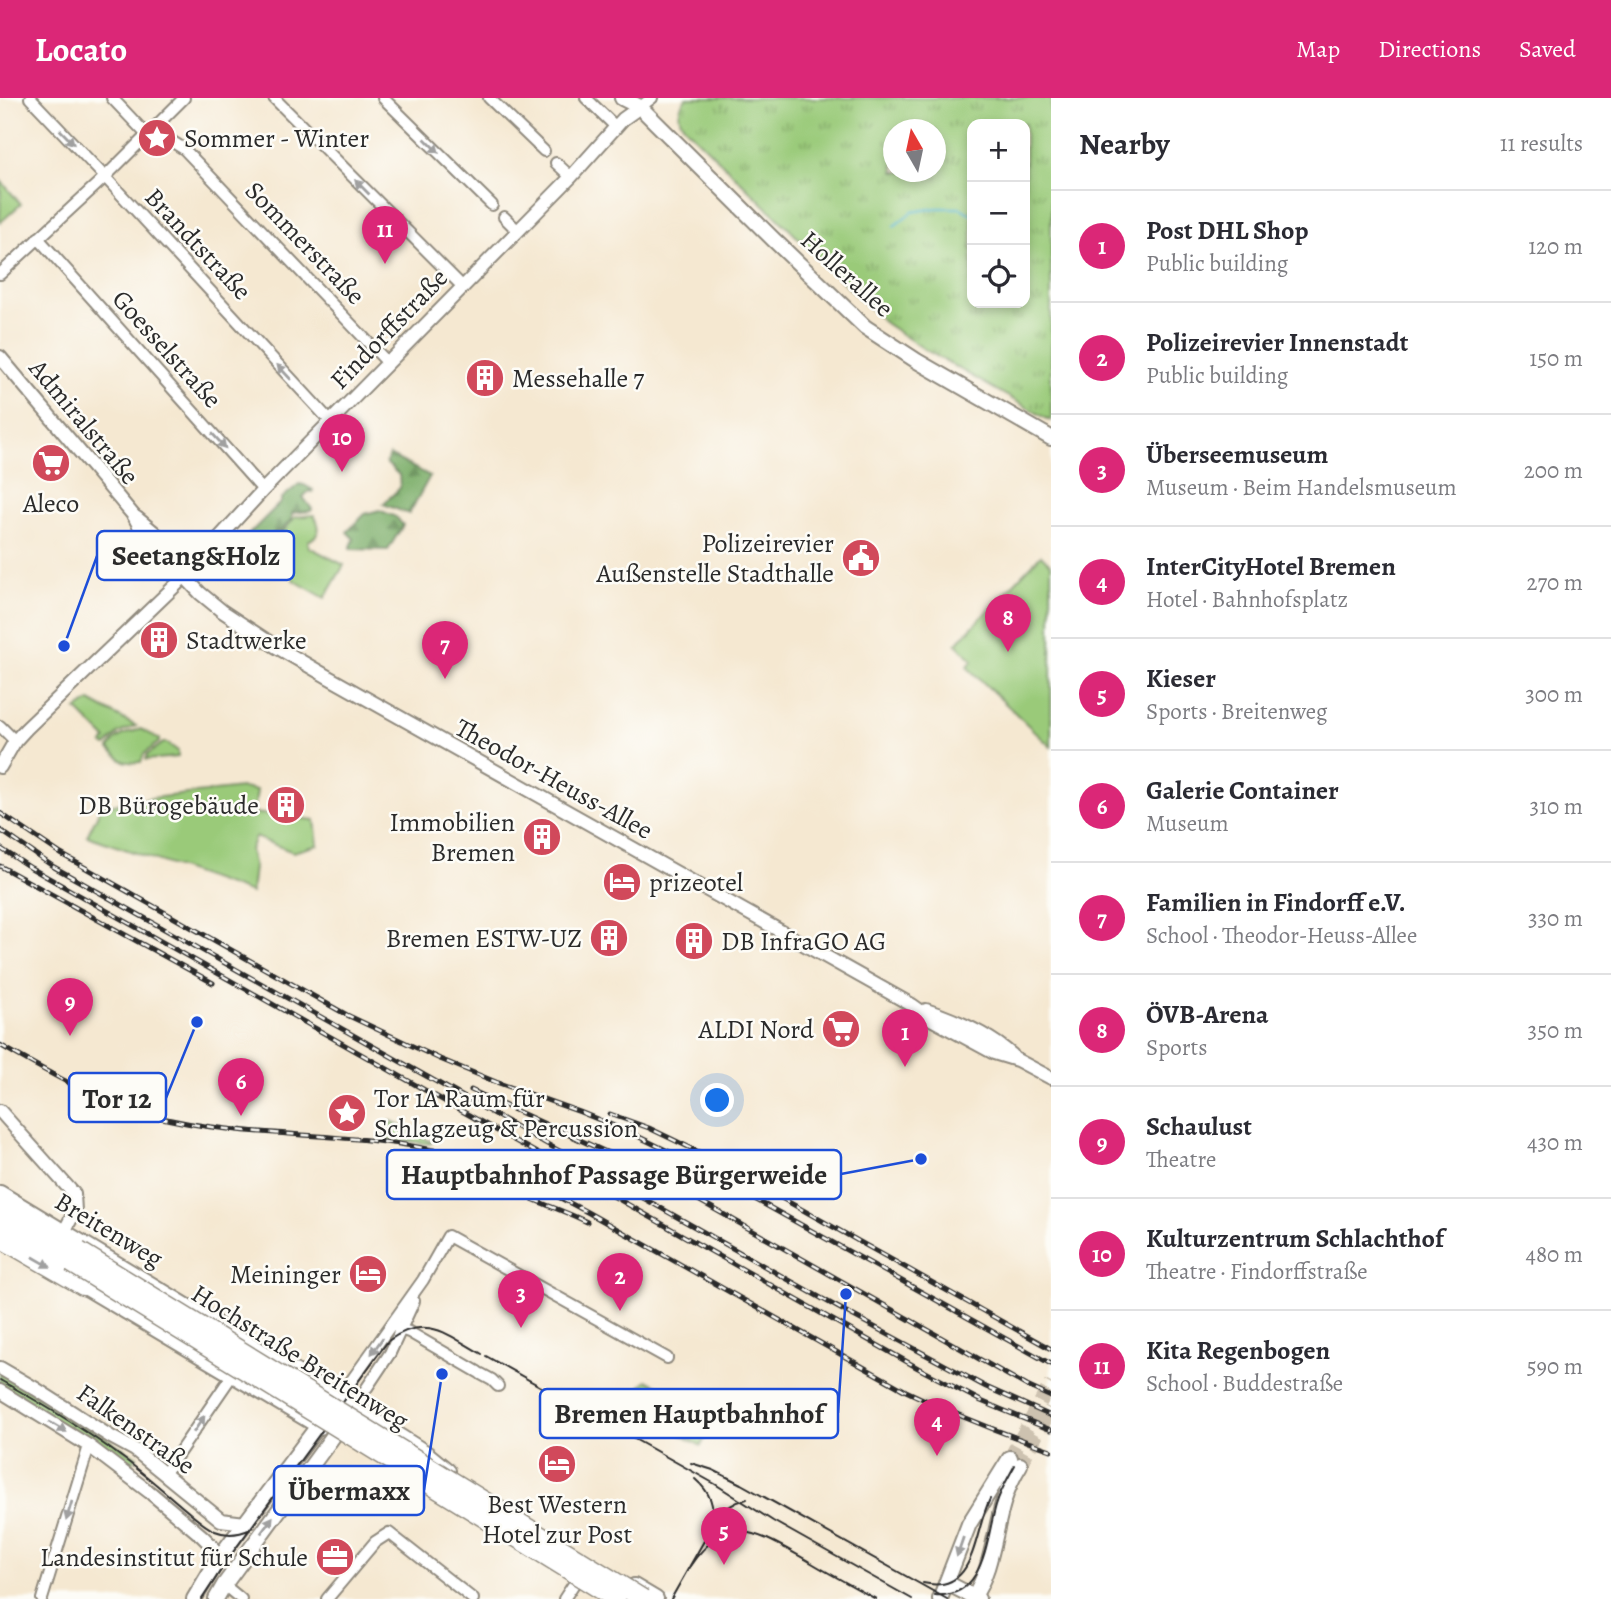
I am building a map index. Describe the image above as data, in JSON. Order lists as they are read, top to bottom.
{
  "streets": {
    "highway": ["Hochstraße Breitenweg"],
    "main road": ["Hollerallee", "Breitenweg"],
    "street": [
      "Sommerstraße",
      "Brandtstraße",
      "Findorffstraße",
      "Goesselstraße",
      "Admiralstraße",
      "Theodor-Heuss-Allee",
      "Falkenstraße"
    ]
  },
  "crossings": [
    ["Sommerstraße", "Findorffstraße"],
    ["Brandtstraße", "Findorffstraße"],
    ["Hollerallee", "Findorffstraße"],
    ["Findorffstraße", "Goesselstraße"],
    ["Findorffstraße", "Admiralstraße"],
    ["Findorffstraße", "Theodor-Heuss-Allee"],
    ["Admiralstraße", "Theodor-Heuss-Allee"]
  ],
  "one_way": ["Goesselstraße"],
  "places": {
    "place": ["Sommer - Winter", "Tor 1A Raum für Schlagzeug & Percussion"],
    "building": [
      "Messehalle 7",
      "Stadtwerke",
      "DB Bürogebäude",
      "Immobilien Bremen",
      "Bremen ESTW-UZ",
      "DB InfraGO AG"
    ],
    "supermarket": ["Aleco", "ALDI Nord"],
    "public building": ["Polizeirevier Außenstelle Stadthalle"],
    "other": [
      "Seetang&Holz",
      "Tor 12",
      "Hauptbahnhof Passage Bürgerweide",
      "Bremen Hauptbahnhof",
      "Übermaxx"
    ],
    "hotel": ["prizeotel", "Meininger", "Best Western Hotel zur Post"],
    "office": ["Landesinstitut für Schule"]
  },
  "north": "top",
  "page": {
    "header": "Locato",
    "nav": ["Map", "Directions", "Saved"],
    "heading": ["Nearby", "11 results"],
    "map_buttons": ["+", "−"],
    "list": [
      {
        "mark": "1",
        "name": "Post DHL Shop",
        "note": "Public building",
        "value": "120 m"
      },
      {
        "mark": "2",
        "name": "Polizeirevier Innenstadt",
        "note": "Public building",
        "value": "150 m"
      },
      {
        "mark": "3",
        "name": "Überseemuseum",
        "note": "Museum · Beim Handelsmuseum",
        "value": "200 m"
      },
      {
        "mark": "4",
        "name": "InterCityHotel Bremen",
        "note": "Hotel · Bahnhofsplatz",
        "value": "270 m"
      },
      {
        "mark": "5",
        "name": "Kieser",
        "note": "Sports · Breitenweg",
        "value": "300 m"
      },
      {
        "mark": "6",
        "name": "Galerie Container",
        "note": "Museum",
        "value": "310 m"
      },
      {
        "mark": "7",
        "name": "Familien in Findorff e.V.",
        "note": "School · Theodor-Heuss-Allee",
        "value": "330 m"
      },
      {
        "mark": "8",
        "name": "ÖVB-Arena",
        "note": "Sports",
        "value": "350 m"
      },
      {
        "mark": "9",
        "name": "Schaulust",
        "note": "Theatre",
        "value": "430 m"
      },
      {
        "mark": "10",
        "name": "Kulturzentrum Schlachthof",
        "note": "Theatre · Findorffstraße",
        "value": "480 m"
      },
      {
        "mark": "11",
        "name": "Kita Regenbogen",
        "note": "School · Buddestraße",
        "value": "590 m"
      }
    ],
    "pins": [
      "11",
      "10",
      "8",
      "7",
      "9",
      "1",
      "6",
      "2",
      "3",
      "4",
      "5"
    ]
  }
}
